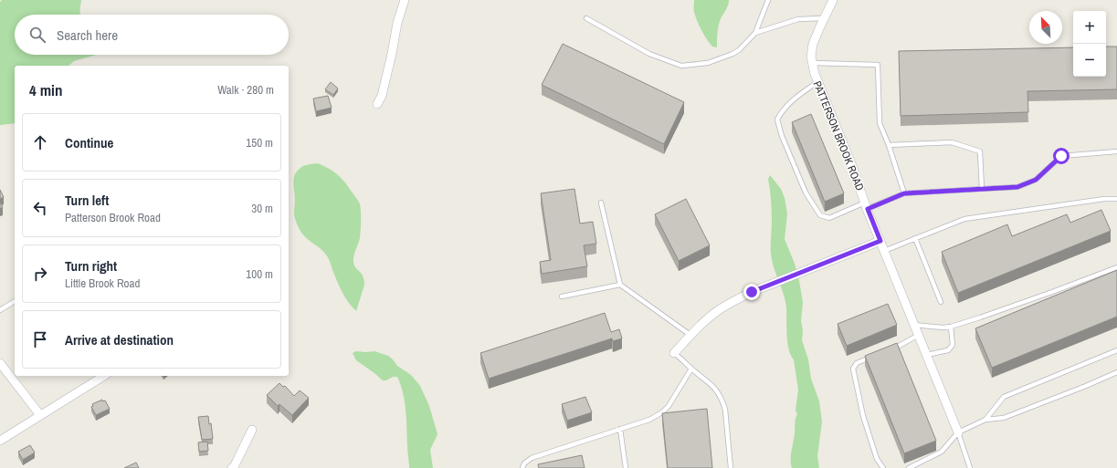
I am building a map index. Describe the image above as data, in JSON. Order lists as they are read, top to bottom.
{
  "streets": {
    "street": ["PATTERSON BROOK ROAD"]
  },
  "north": "top left",
  "page": {
    "map_buttons": ["+", "−"],
    "search": "Search here",
    "heading": ["4 min", "Walk · 280 m"],
    "list": [
      ["Continue", "150 m"],
      ["Turn left", "Patterson Brook Road", "30 m"],
      ["Turn right", "Little Brook Road", "100 m"],
      "Arrive at destination"
    ]
  }
}
